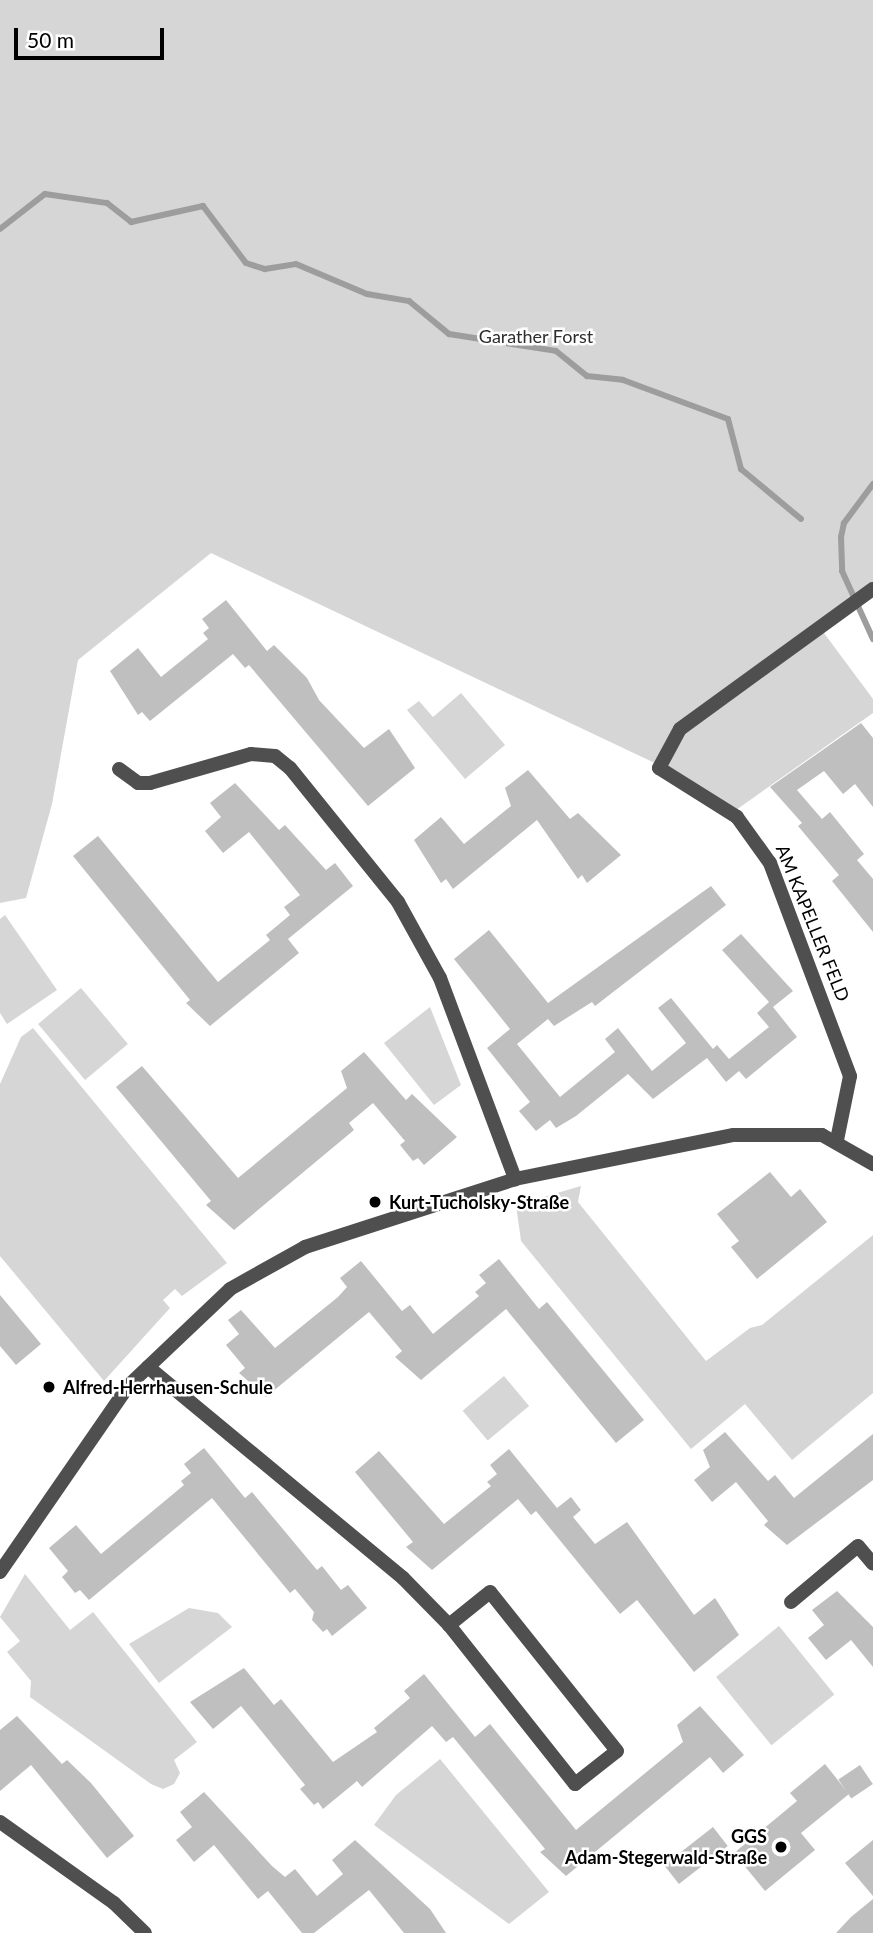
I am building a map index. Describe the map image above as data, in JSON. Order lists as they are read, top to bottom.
{
  "streets": {
    "street": ["AM KAPELLER FELD"]
  },
  "parks": ["Garather Forst"],
  "places": ["Kurt-Tucholsky-Straße", "Alfred-Herrhausen-Schule", "GGS Adam-Stegerwald-Straße"],
  "scale_bar": "50 m"
}
